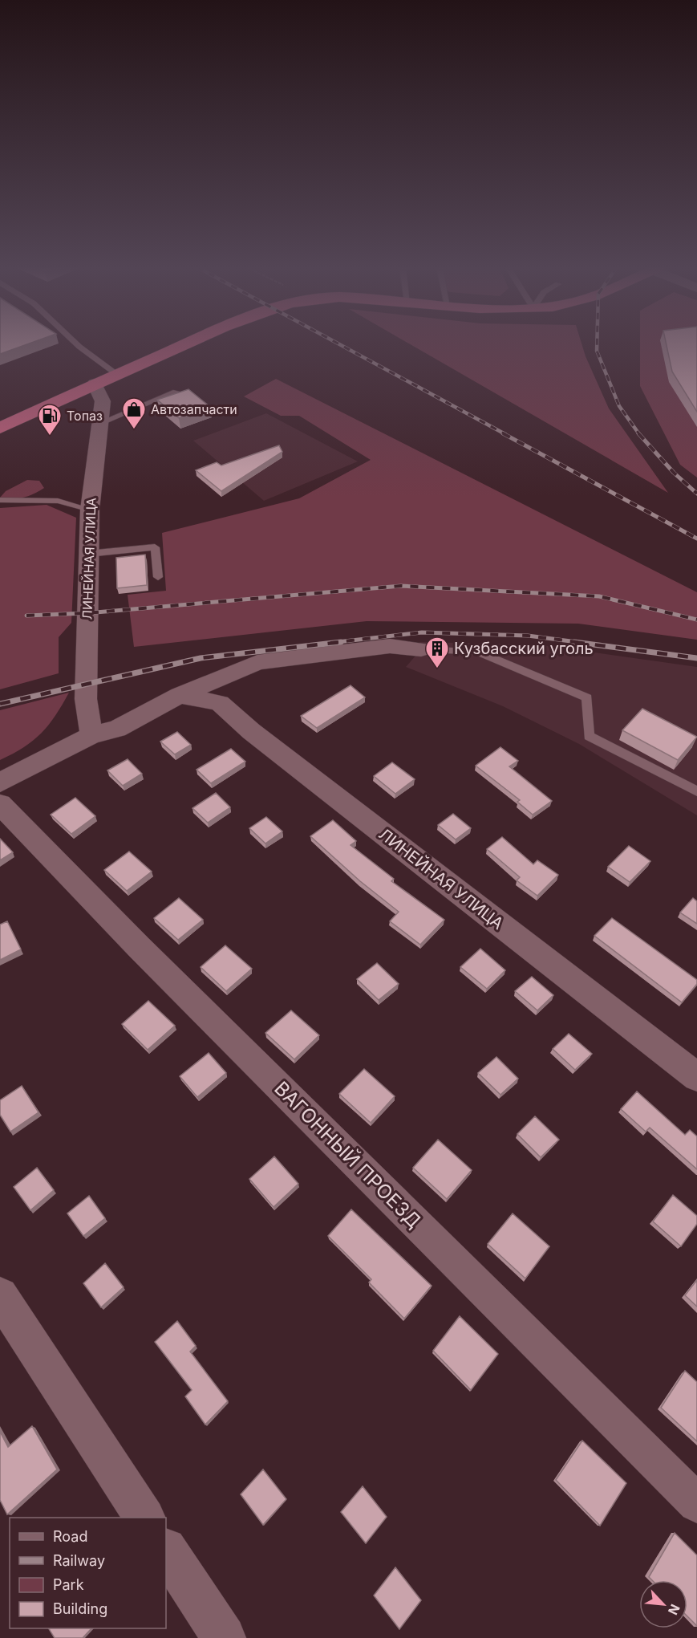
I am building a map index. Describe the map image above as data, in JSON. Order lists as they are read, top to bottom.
{
  "streets": {
    "street": ["ЛИНЕЙНАЯ УЛИЦА", "ВАГОННЫЙ ПРОЕЗД"]
  },
  "places": {
    "shop": ["Автозапчасти"],
    "fuel station": ["Топаз"],
    "building": ["Кузбасский уголь"]
  },
  "legend": [
    "Road",
    "Railway",
    "Park",
    "Building"
  ],
  "north": "bottom right"
}
